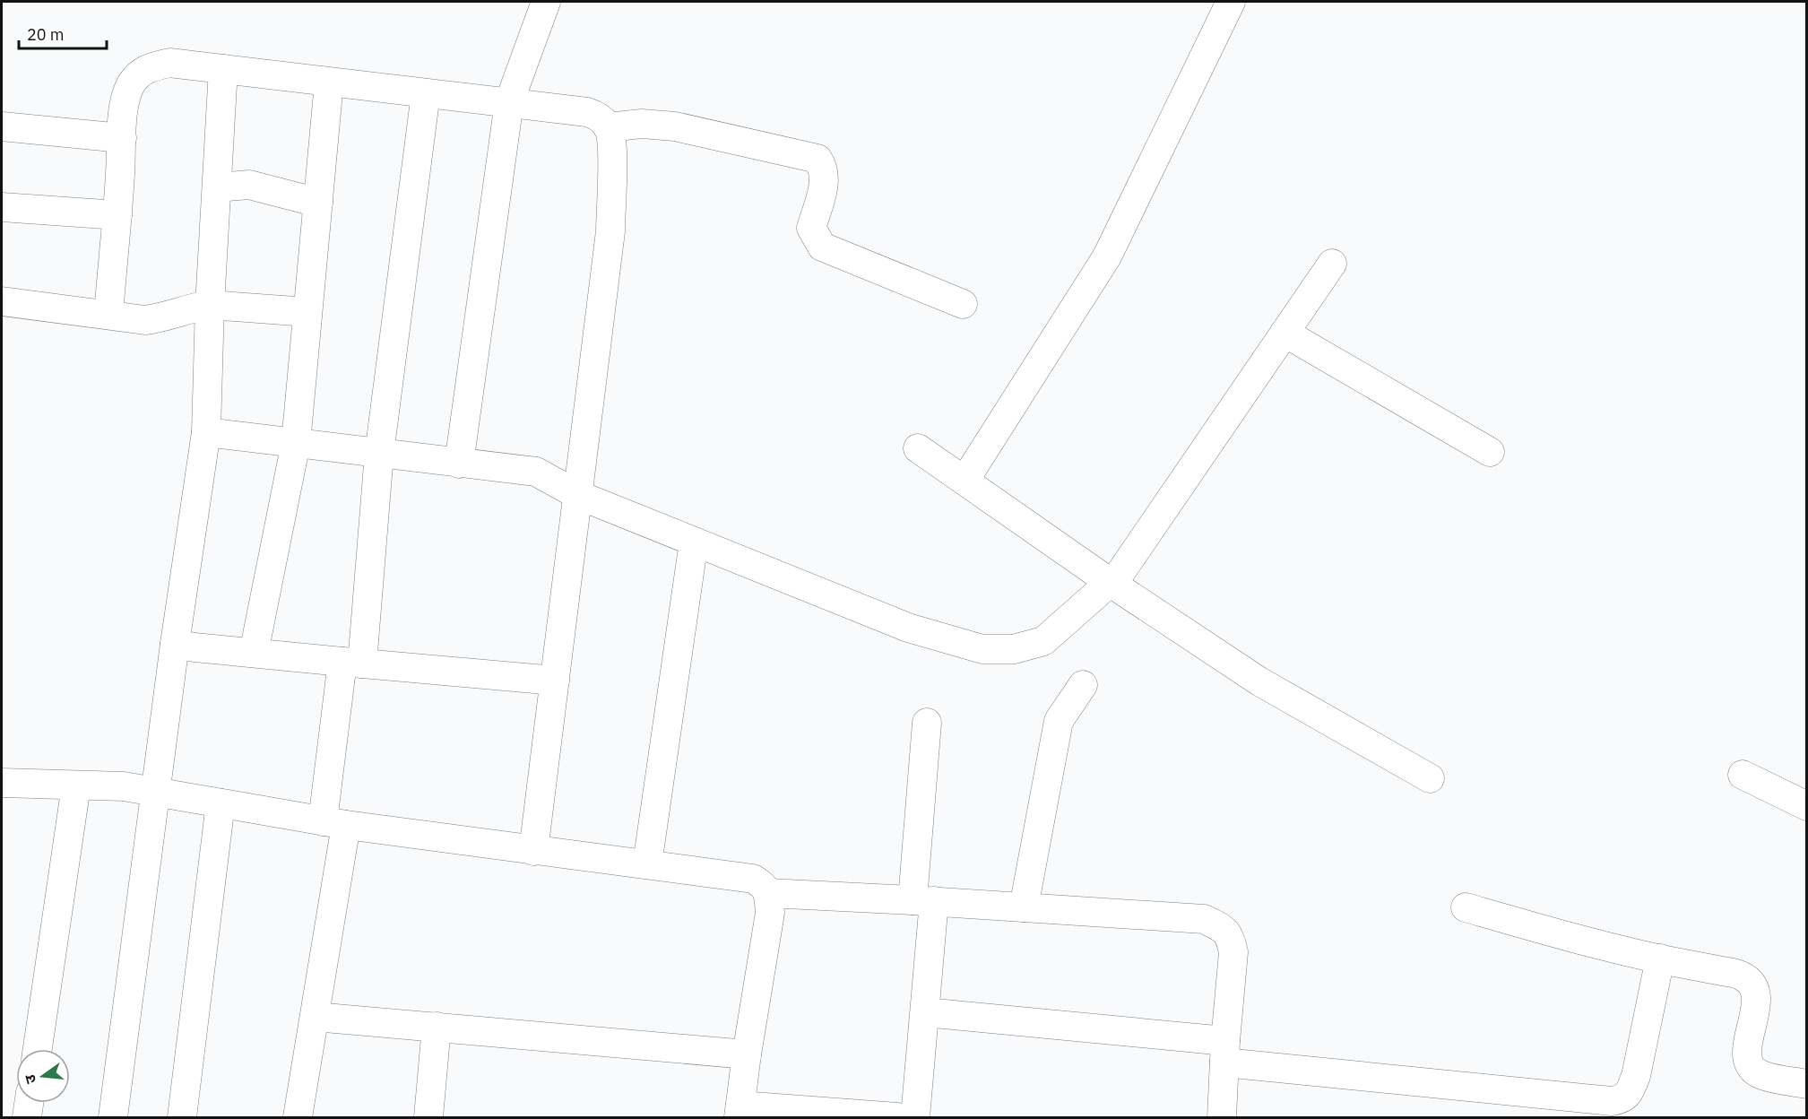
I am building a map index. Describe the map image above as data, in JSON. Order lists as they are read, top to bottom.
{
  "scale_bar": "20 m",
  "north": "left"
}
